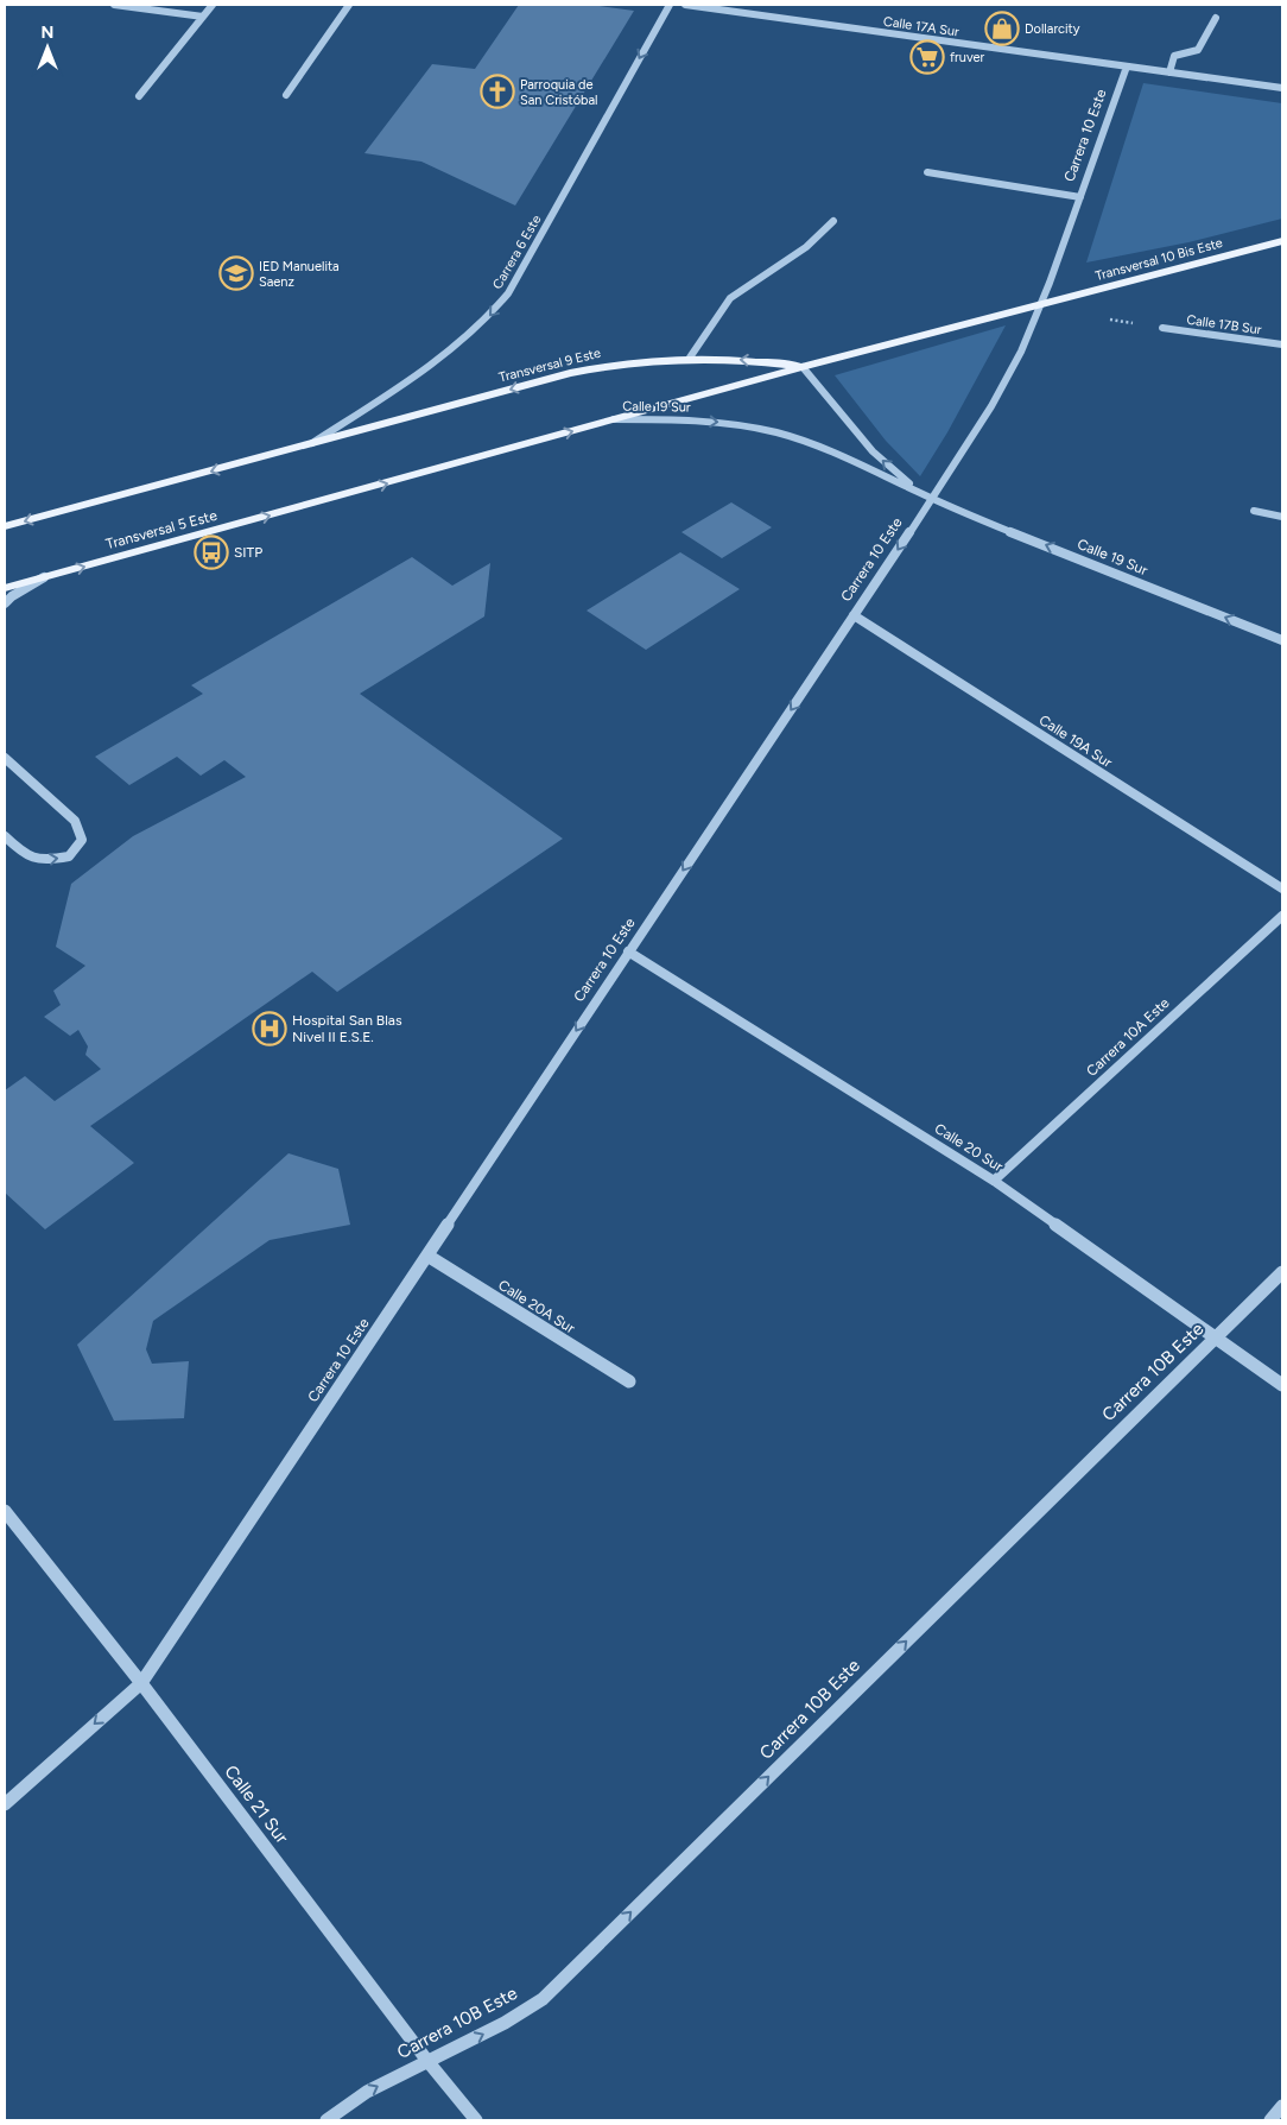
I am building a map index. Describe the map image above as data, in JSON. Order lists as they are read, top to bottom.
{
  "streets": {
    "main road": ["Transversal 10 Bis Este", "Transversal 9 Este", "Transversal 5 Este"],
    "street": [
      "Calle 17A Sur",
      "Carrera 10 Este",
      "Carrera 6 Este",
      "Calle 17B Sur",
      "Calle 19 Sur",
      "Calle 19A Sur",
      "Carrera 10A Este",
      "Calle 20 Sur",
      "Calle 20A Sur",
      "Carrera 10B Este",
      "Calle 21 Sur"
    ]
  },
  "crossings": [
    ["Calle 17A Sur", "Carrera 10 Este"],
    ["Carrera 10 Este", "Transversal 10 Bis Este"],
    ["Carrera 10 Este", "Transversal 9 Este"],
    ["Carrera 10 Este", "Calle 19 Sur"],
    ["Carrera 10 Este", "Calle 19A Sur"],
    ["Carrera 10 Este", "Calle 20 Sur"],
    ["Carrera 10 Este", "Calle 20A Sur"],
    ["Carrera 10 Este", "Calle 21 Sur"],
    ["Carrera 6 Este", "Transversal 9 Este"],
    ["Transversal 10 Bis Este", "Transversal 9 Este"],
    ["Transversal 9 Este", "Calle 19 Sur"],
    ["Transversal 9 Este", "Transversal 5 Este"],
    ["Carrera 10A Este", "Calle 20 Sur"],
    ["Calle 20 Sur", "Carrera 10B Este"],
    ["Carrera 10B Este", "Calle 21 Sur"]
  ],
  "one_way": ["Carrera 10 Este", "Carrera 6 Este", "Carrera 10B Este"],
  "places": {
    "shop": ["Dollarcity"],
    "supermarket": ["fruver"],
    "church": ["Parroquia de San Cristóbal"],
    "school or university": ["IED Manuelita Saenz"],
    "bus stop": ["SITP"],
    "hospital": ["Hospital San Blas Nivel II E.S.E."]
  },
  "north": "top"
}
